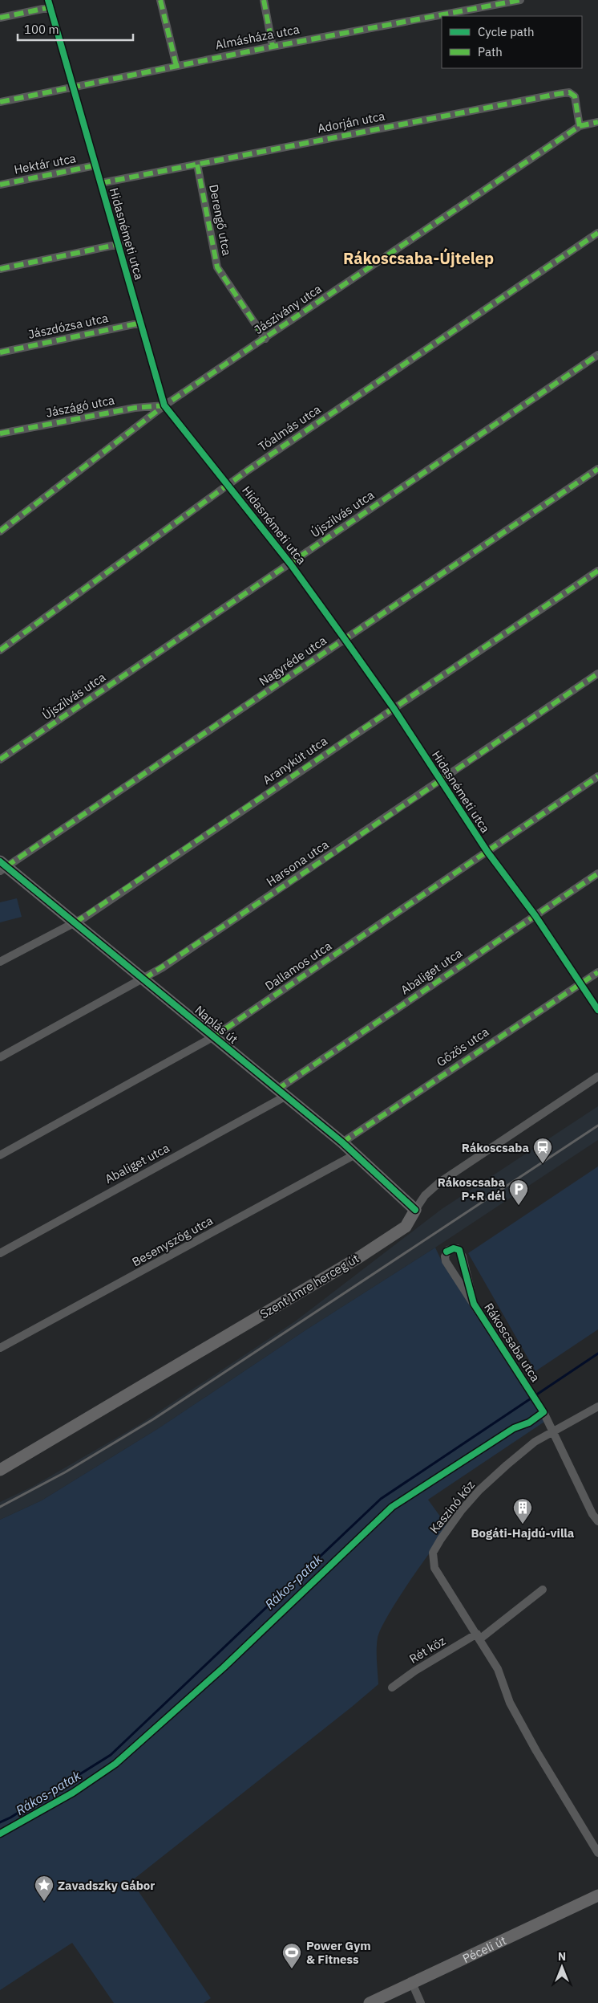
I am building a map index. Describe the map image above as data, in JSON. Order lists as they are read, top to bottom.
{
  "streets": {
    "street": [
      "Almásháza utca",
      "Adorján utca",
      "Hektár utca",
      "Derengő utca",
      "Hidasnémeti utca",
      "Jászivány utca",
      "Jászdózsa utca",
      "Jászágó utca",
      "Tóalmás utca",
      "Újszilvás utca",
      "Nagyréde utca",
      "Aranykút utca",
      "Harsona utca",
      "Dallamos utca",
      "Abaliget utca",
      "Naplás út",
      "Gőzös utca",
      "Besenyszög utca",
      "Szent Imre herceg út",
      "Rákoscsaba utca",
      "Kaszinó köz",
      "Rét köz",
      "Péceli út"
    ]
  },
  "crossings": [
    ["Almásháza utca", "Hidasnémeti utca"],
    ["Adorján utca", "Derengő utca"],
    ["Adorján utca", "Hidasnémeti utca"],
    ["Adorján utca", "Jászivány utca"],
    ["Hektár utca", "Hidasnémeti utca"],
    ["Derengő utca", "Jászivány utca"],
    ["Hidasnémeti utca", "Jászivány utca"],
    ["Hidasnémeti utca", "Jászdózsa utca"],
    ["Hidasnémeti utca", "Jászágó utca"],
    ["Hidasnémeti utca", "Tóalmás utca"],
    ["Hidasnémeti utca", "Újszilvás utca"],
    ["Hidasnémeti utca", "Nagyréde utca"],
    ["Hidasnémeti utca", "Aranykút utca"],
    ["Hidasnémeti utca", "Harsona utca"],
    ["Hidasnémeti utca", "Dallamos utca"],
    ["Hidasnémeti utca", "Abaliget utca"],
    ["Hidasnémeti utca", "Gőzös utca"],
    ["Jászivány utca", "Jászágó utca"],
    ["Nagyréde utca", "Naplás út"],
    ["Aranykút utca", "Naplás út"],
    ["Harsona utca", "Naplás út"],
    ["Dallamos utca", "Naplás út"],
    ["Abaliget utca", "Naplás út"],
    ["Naplás út", "Gőzös utca"],
    ["Naplás út", "Besenyszög utca"],
    ["Naplás út", "Szent Imre herceg út"],
    ["Rákoscsaba utca", "Kaszinó köz"],
    ["Kaszinó köz", "Rét köz"]
  ],
  "districts": ["Rákoscsaba-Újtelep"],
  "water": ["Rákos-patak"],
  "places": {
    "station": ["Rákoscsaba"],
    "parking": ["Rákoscsaba P+R dél"],
    "building": ["Bogáti-Hajdú-villa"],
    "place": ["Zavadszky Gábor"],
    "sports": ["Power Gym & Fitness"]
  },
  "legend": ["Cycle path", "Path"],
  "scale_bar": "100 m",
  "north": "top"
}
